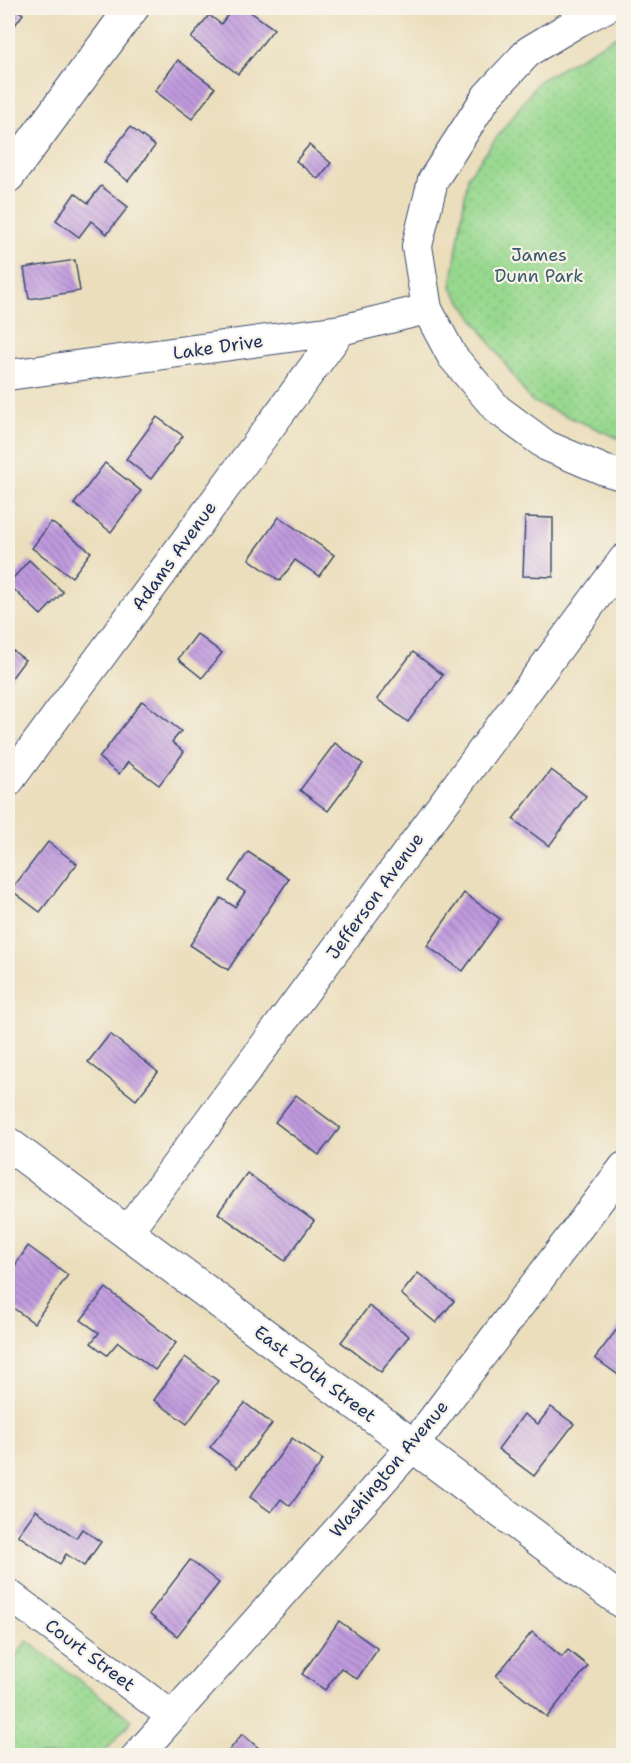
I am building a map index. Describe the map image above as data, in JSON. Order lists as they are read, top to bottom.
{
  "streets": {
    "street": [
      "Lake Drive",
      "Adams Avenue",
      "Jefferson Avenue",
      "East 20th Street",
      "Washington Avenue",
      "Court Street"
    ]
  },
  "crossings": [
    ["Lake Drive", "Adams Avenue"],
    ["Jefferson Avenue", "East 20th Street"],
    ["East 20th Street", "Washington Avenue"],
    ["Washington Avenue", "Court Street"]
  ],
  "parks": ["James Dunn Park"]
}
